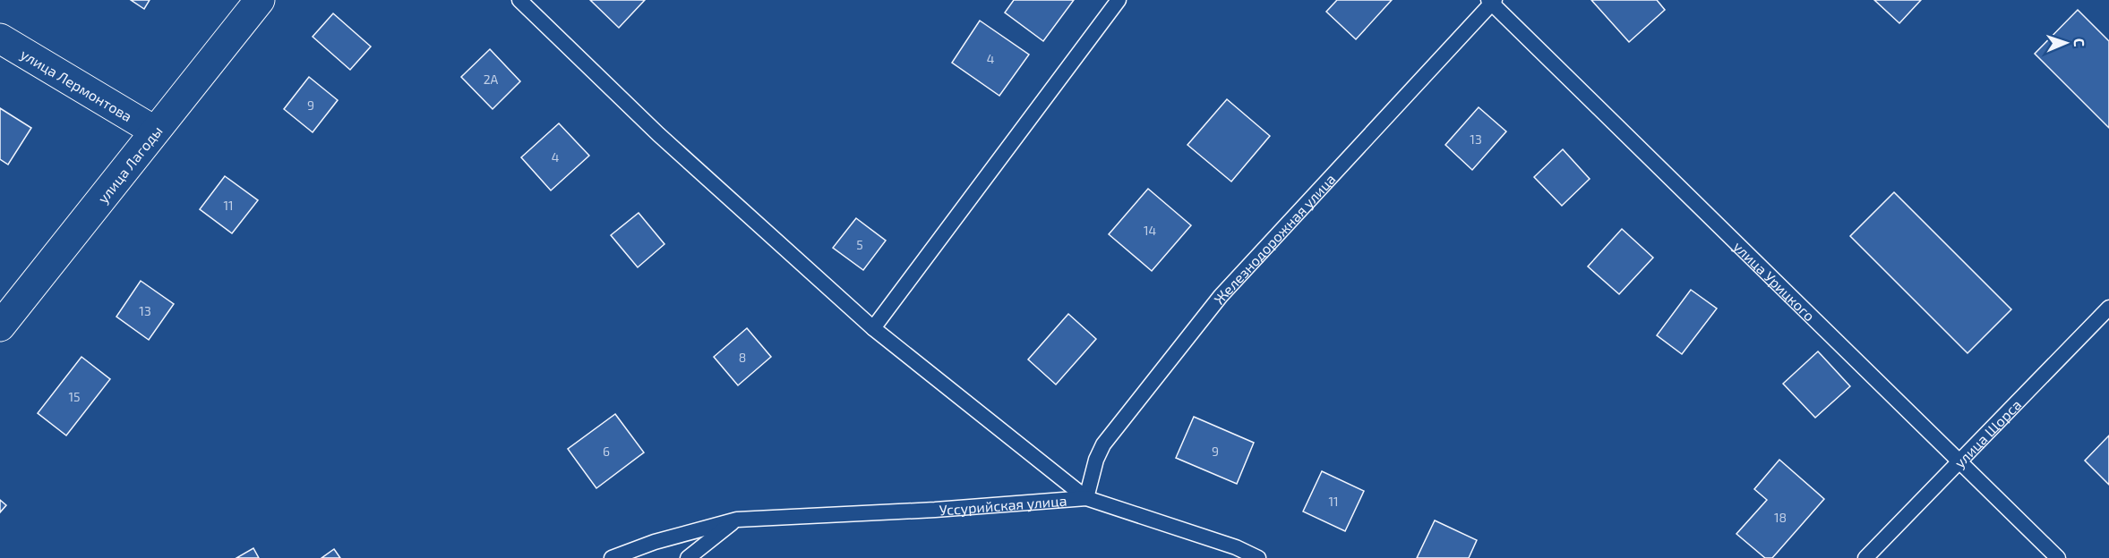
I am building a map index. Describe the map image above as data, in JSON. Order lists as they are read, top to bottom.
{
  "streets": {
    "street": ["улица Лермонтова", "улица Лагоды"],
    "lane": [
      "Железнодорожная улица",
      "улица Урицкого",
      "улица Щорса",
      "Уссурийская улица"
    ]
  },
  "crossings": [
    ["улица Лермонтова", "улица Лагоды"],
    ["Железнодорожная улица", "улица Урицкого"],
    ["Железнодорожная улица", "Уссурийская улица"],
    ["улица Урицкого", "улица Щорса"]
  ],
  "house_numbers": [
    "4",
    "2А",
    "9",
    "13",
    "4",
    "11",
    "14",
    "5",
    "13",
    "8",
    "15",
    "6",
    "9",
    "11",
    "18"
  ],
  "north": "right"
}
